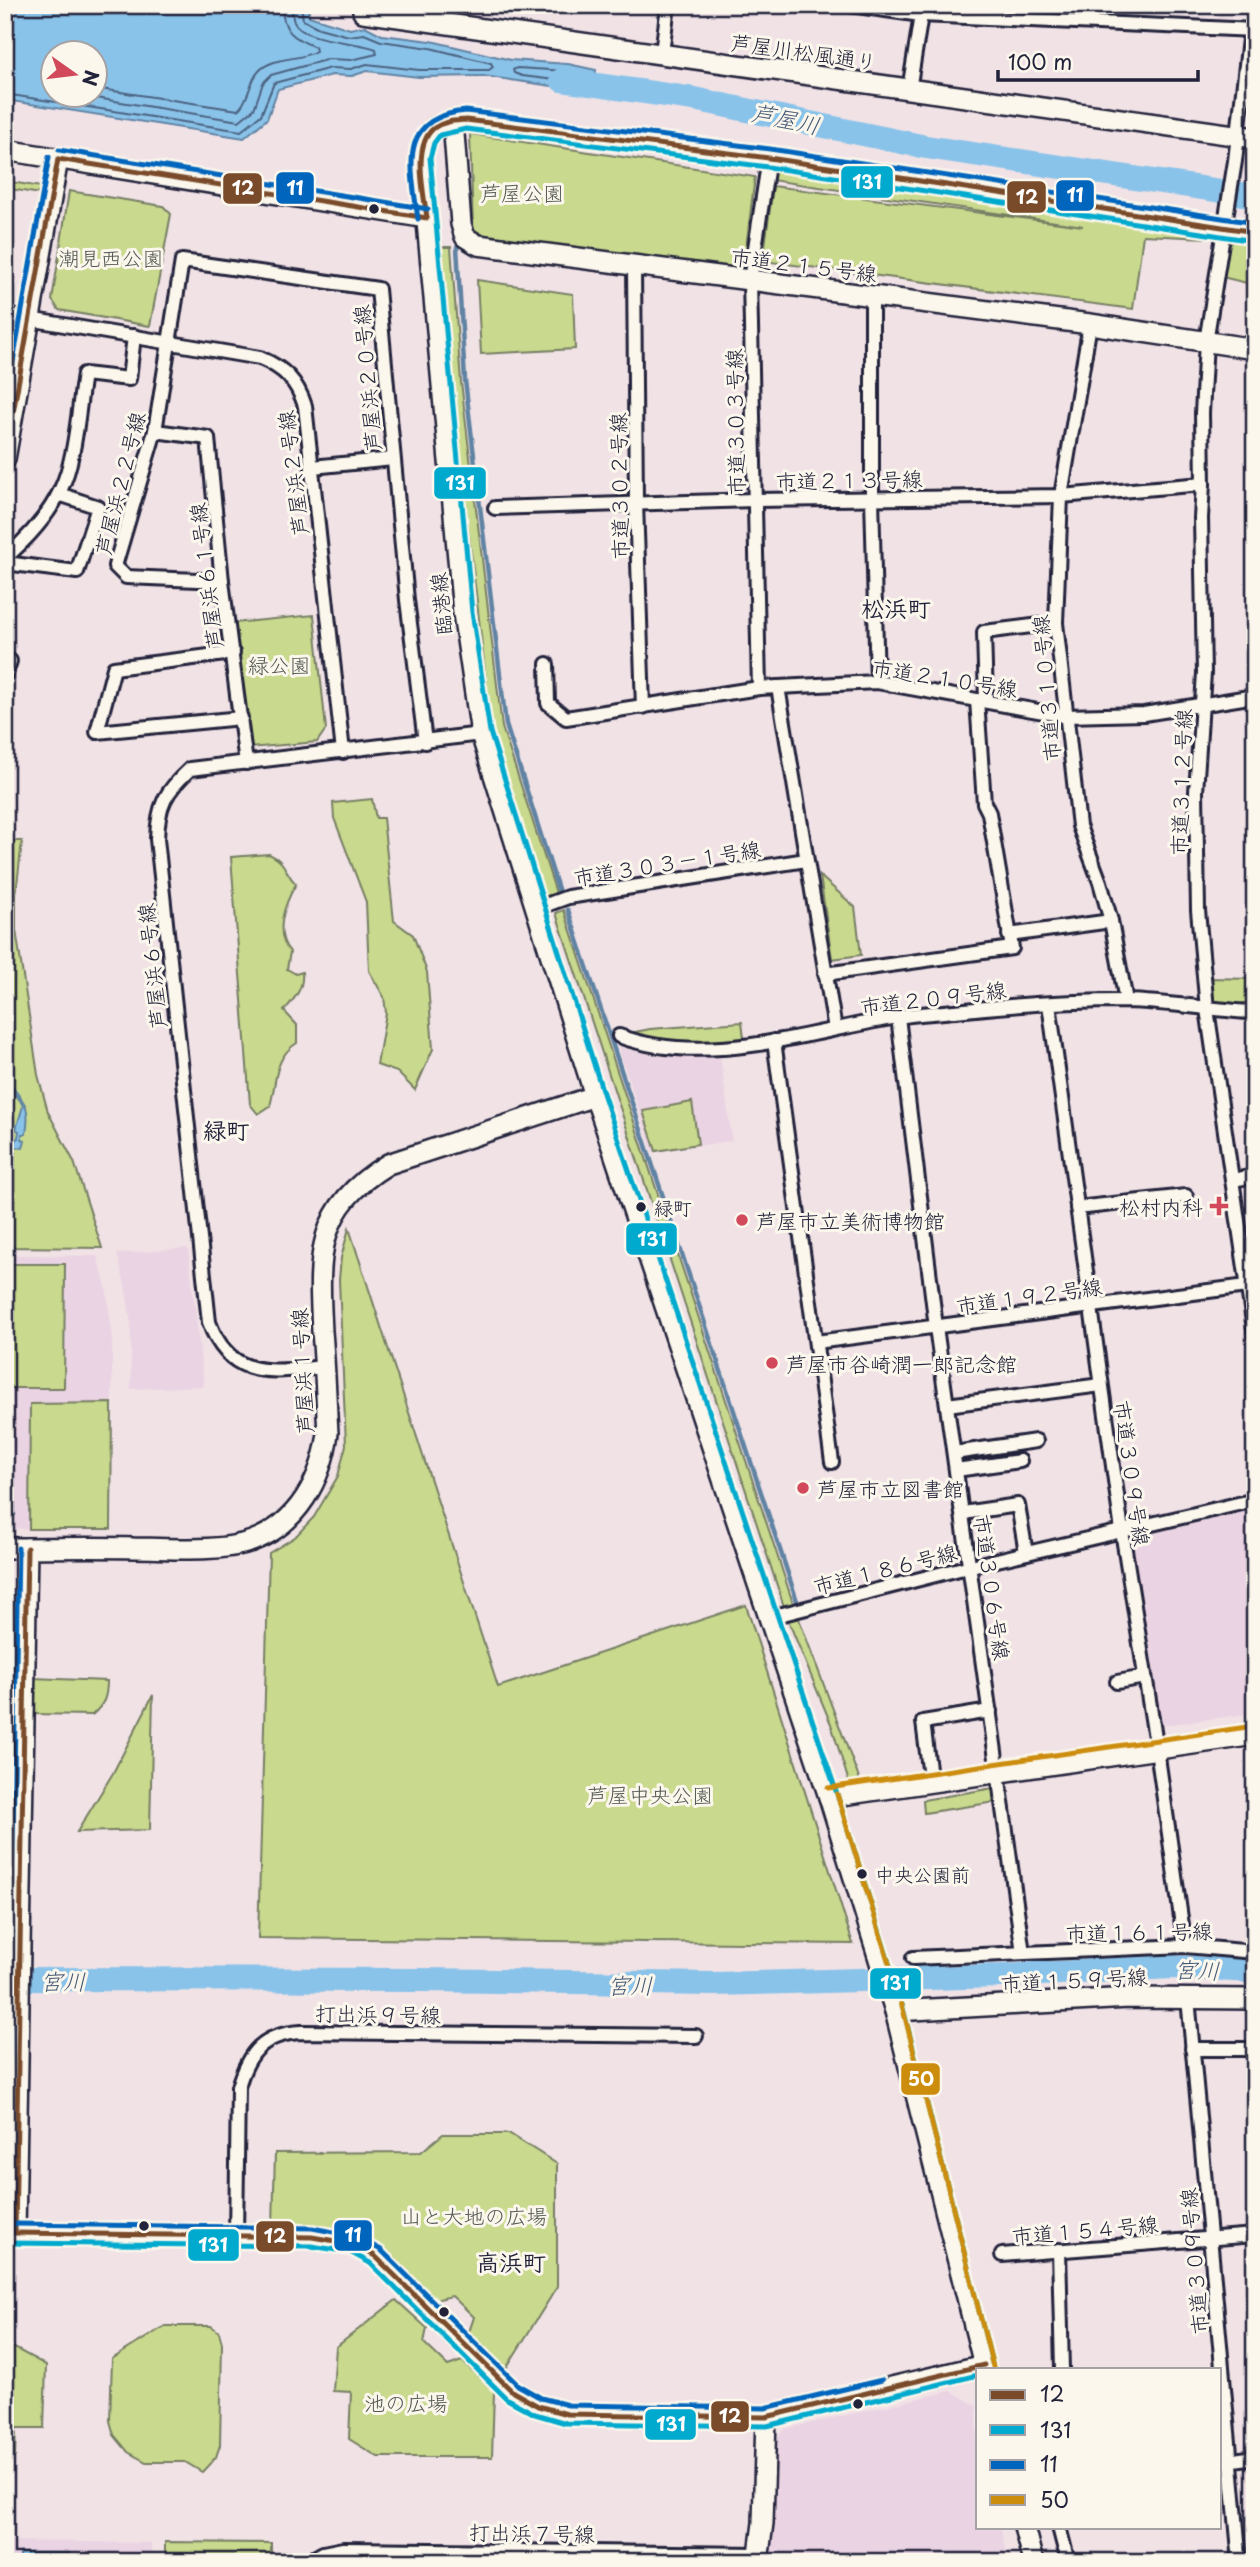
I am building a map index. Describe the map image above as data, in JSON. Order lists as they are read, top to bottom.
{
  "streets": {
    "street": [
      "芦屋川松風通り",
      "市道２１５号線",
      "芦屋浜２０号線",
      "市道３０３号線",
      "芦屋浜２号線",
      "市道２１３号線",
      "芦屋浜２２号線",
      "市道３０２号線",
      "芦屋浜６１号線",
      "臨港線",
      "市道２１０号線",
      "市道３１０号線",
      "市道３１２号線",
      "市道３０３－１号線",
      "芦屋浜６号線",
      "市道２０９号線",
      "市道１９２号線",
      "芦屋浜１号線",
      "市道３０９号線",
      "市道１８６号線",
      "市道３０６号線",
      "市道１６１号線",
      "市道１５９号線",
      "打出浜９号線",
      "市道１５４号線",
      "打出浜７号線"
    ]
  },
  "crossings": [
    ["芦屋川松風通り", "市道３１２号線"],
    ["市道２１５号線", "市道３０３号線"],
    ["市道２１５号線", "市道３０２号線"],
    ["市道２１５号線", "臨港線"],
    ["市道２１５号線", "市道３１０号線"],
    ["市道２１５号線", "市道３１２号線"],
    ["芦屋浜２０号線", "芦屋浜２号線"],
    ["芦屋浜２０号線", "芦屋浜２２号線"],
    ["芦屋浜２０号線", "芦屋浜６号線"],
    ["市道３０３号線", "市道２１３号線"],
    ["市道３０３号線", "市道２１０号線"],
    ["芦屋浜２号線", "芦屋浜２２号線"],
    ["芦屋浜２号線", "芦屋浜６号線"],
    ["市道２１３号線", "市道３０２号線"],
    ["市道２１３号線", "市道３１０号線"],
    ["市道２１３号線", "市道３１２号線"],
    ["芦屋浜２２号線", "芦屋浜６１号線"],
    ["市道３０２号線", "市道２１０号線"],
    ["芦屋浜６１号線", "芦屋浜６号線"],
    ["臨港線", "市道３０３－１号線"],
    ["臨港線", "芦屋浜６号線"],
    ["臨港線", "芦屋浜１号線"],
    ["臨港線", "市道１８６号線"],
    ["臨港線", "市道１５９号線"],
    ["市道２１０号線", "市道３１０号線"],
    ["市道２１０号線", "市道３１２号線"],
    ["市道３１０号線", "市道２０９号線"],
    ["市道３１２号線", "市道２０９号線"],
    ["市道３１２号線", "市道１９２号線"],
    ["芦屋浜６号線", "芦屋浜１号線"],
    ["市道２０９号線", "市道３０９号線"],
    ["市道２０９号線", "市道３０６号線"],
    ["市道１９２号線", "市道３０９号線"],
    ["市道１９２号線", "市道３０６号線"],
    ["市道３０９号線", "市道１８６号線"],
    ["市道３０９号線", "市道１６１号線"],
    ["市道３０９号線", "市道１５９号線"],
    ["市道３０９号線", "市道１５４号線"],
    ["市道１８６号線", "市道３０６号線"],
    ["市道３０６号線", "市道１６１号線"]
  ],
  "districts": ["松浜町", "緑町", "高浜町"],
  "water": ["芦屋川", "宮川"],
  "parks": [
    "芦屋公園",
    "潮見西公園",
    "緑公園",
    "芦屋中央公園",
    "山と大地の広場",
    "池の広場"
  ],
  "places": {
    "health": ["松村内科"],
    "other": [
      "緑町",
      "芦屋市立美術博物館",
      "芦屋市谷崎潤一郎記念館",
      "芦屋市立図書館",
      "中央公園前"
    ]
  },
  "lines": [
    "transit line 11",
    "transit line 12",
    "transit line 131",
    "transit line 50"
  ],
  "legend": [
    "12",
    "131",
    "11",
    "50"
  ],
  "scale_bar": "100 m",
  "north": "right"
}
